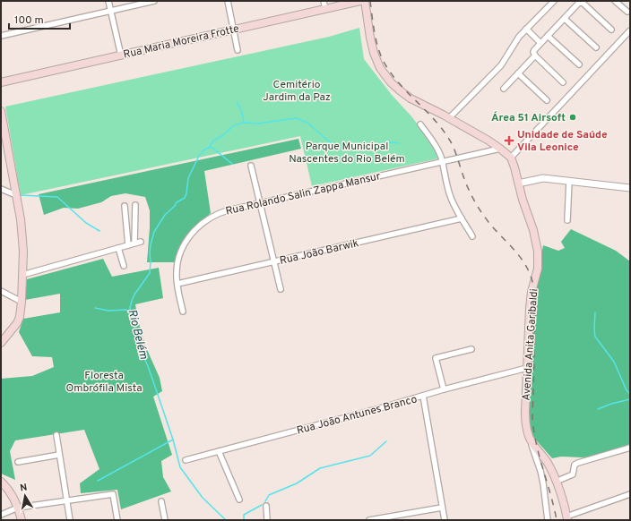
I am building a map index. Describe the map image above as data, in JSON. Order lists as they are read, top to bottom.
{
  "streets": {
    "main road": ["Rua Maria Moreira Frotte", "Avenida Anita Garibaldi"],
    "street": ["Rua Rolando Salin Zappa Mansur", "Rua João Barwik", "Rua João Antunes Branco"]
  },
  "crossings": [
    ["Rua Rolando Salin Zappa Mansur", "Rua João Barwik"],
    ["Avenida Anita Garibaldi", "Rua João Antunes Branco"]
  ],
  "water": ["Rio Belém"],
  "parks": ["Cemitério Jardim da Paz", "Parque Municipal Nascentes do Rio Belém", "Floresta Ombrófila Mista"],
  "places": {
    "other": ["Área 51 Airsoft"],
    "health": ["Unidade de Saúde Vila Leonice"]
  },
  "scale_bar": "100 m",
  "north": "top"
}
